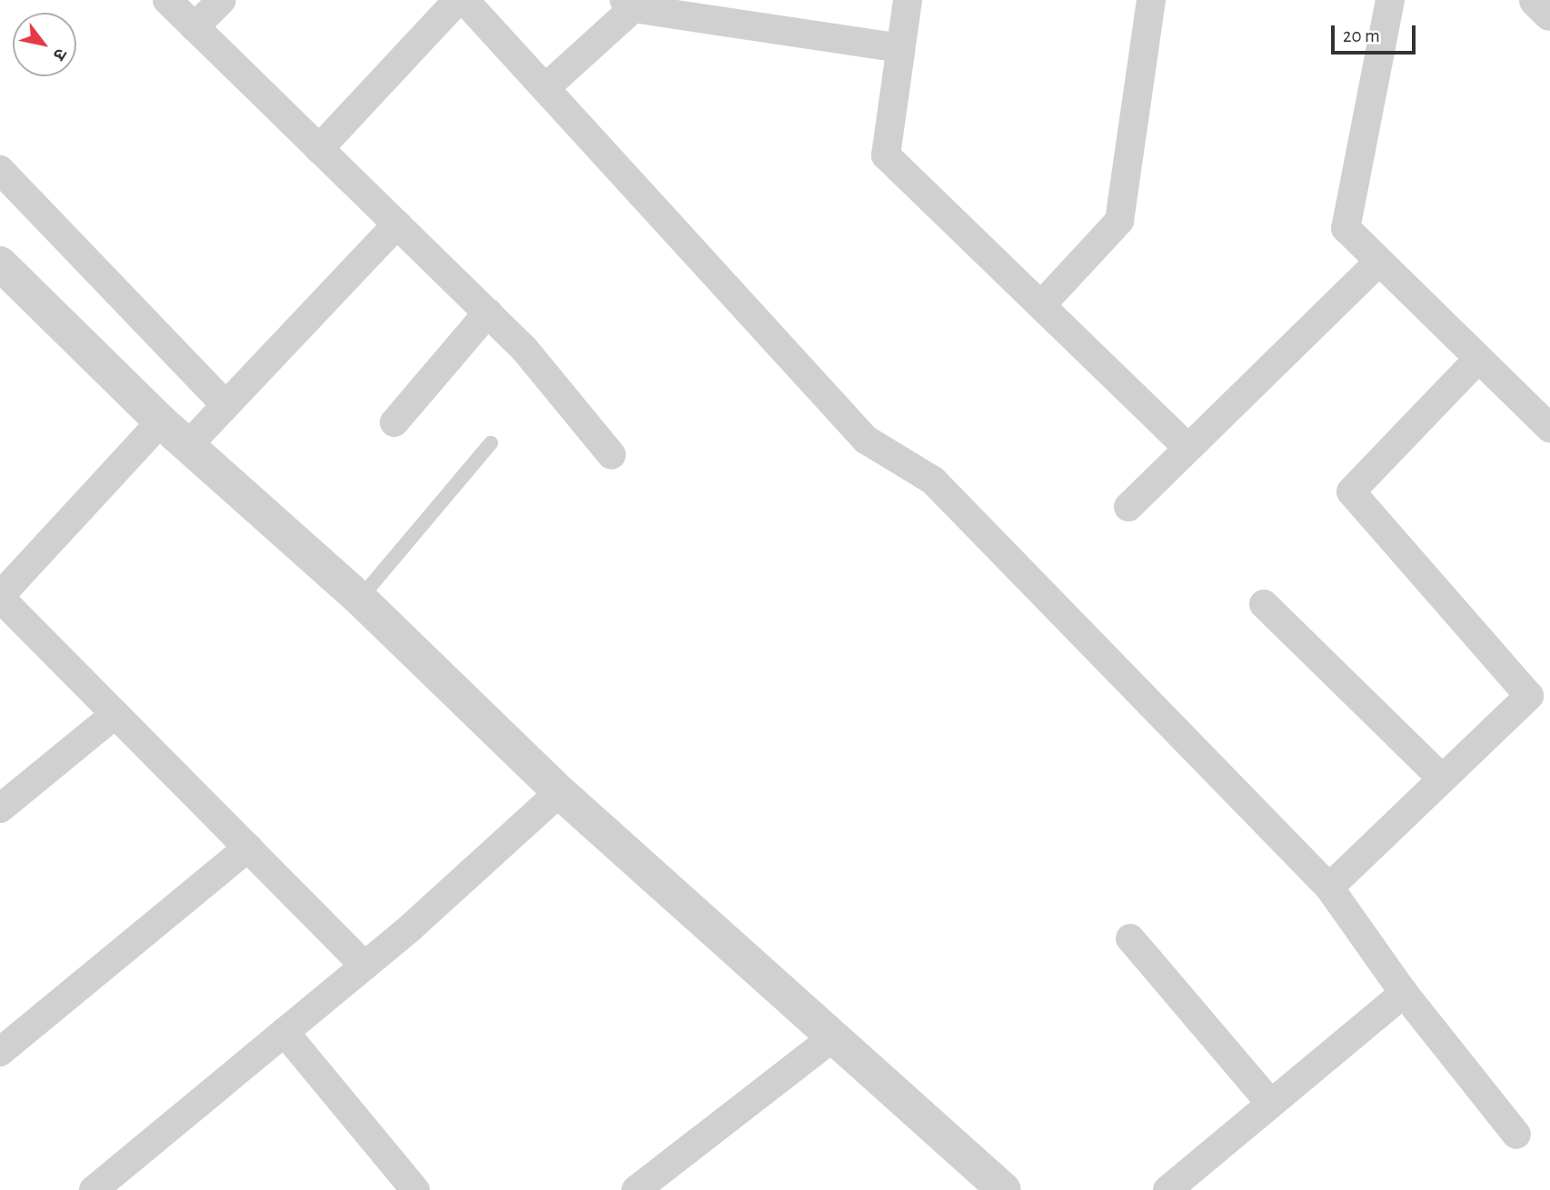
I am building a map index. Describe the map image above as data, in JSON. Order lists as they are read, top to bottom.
{
  "scale_bar": "20 m",
  "north": "bottom right"
}
